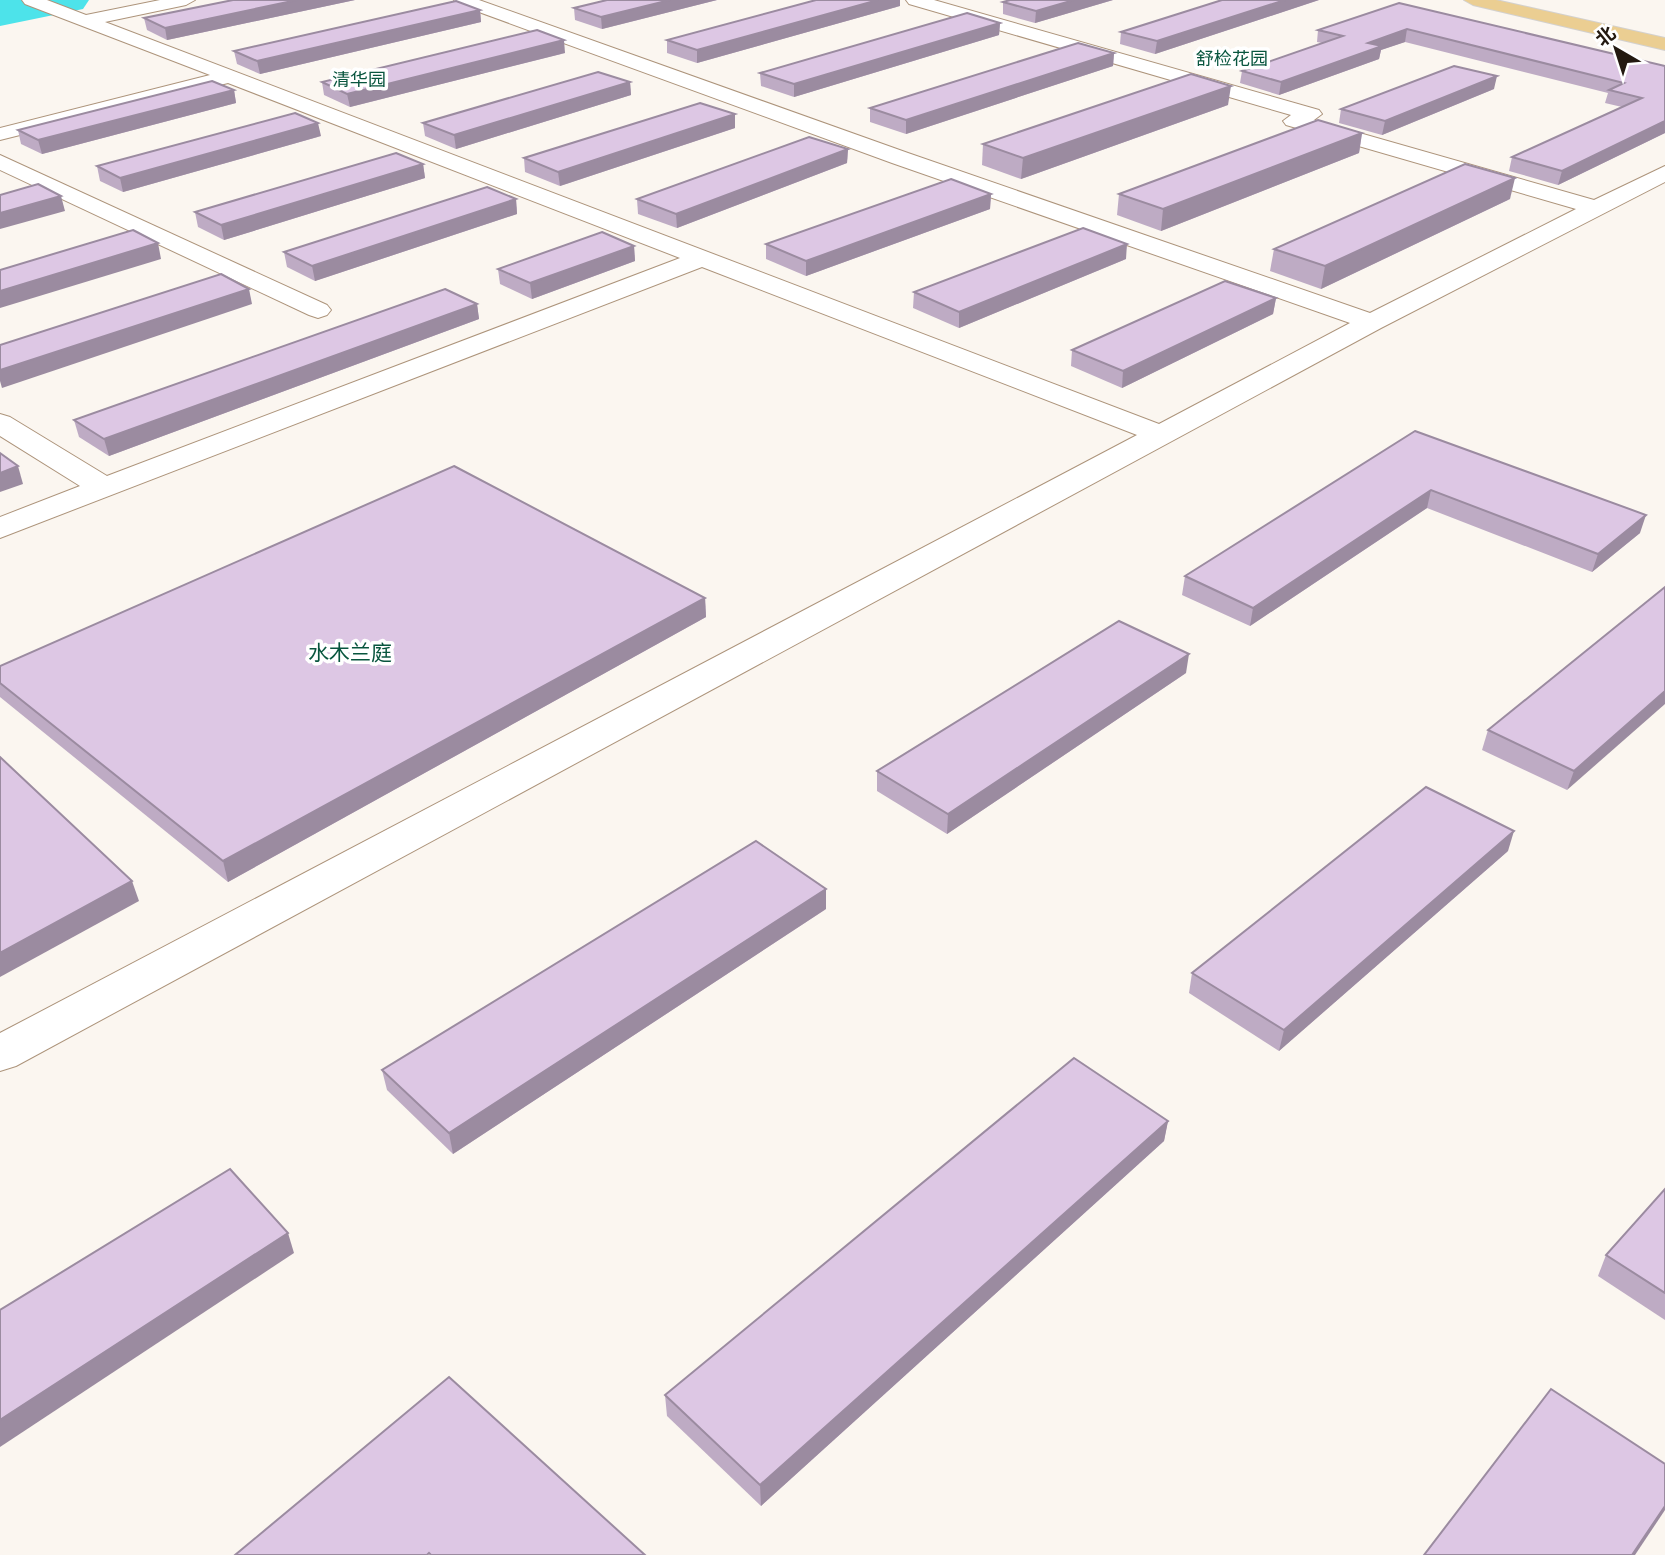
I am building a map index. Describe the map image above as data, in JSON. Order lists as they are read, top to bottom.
{
  "districts": ["舒检花园", "清华园", "水木兰庭"],
  "north": "top left"
}
